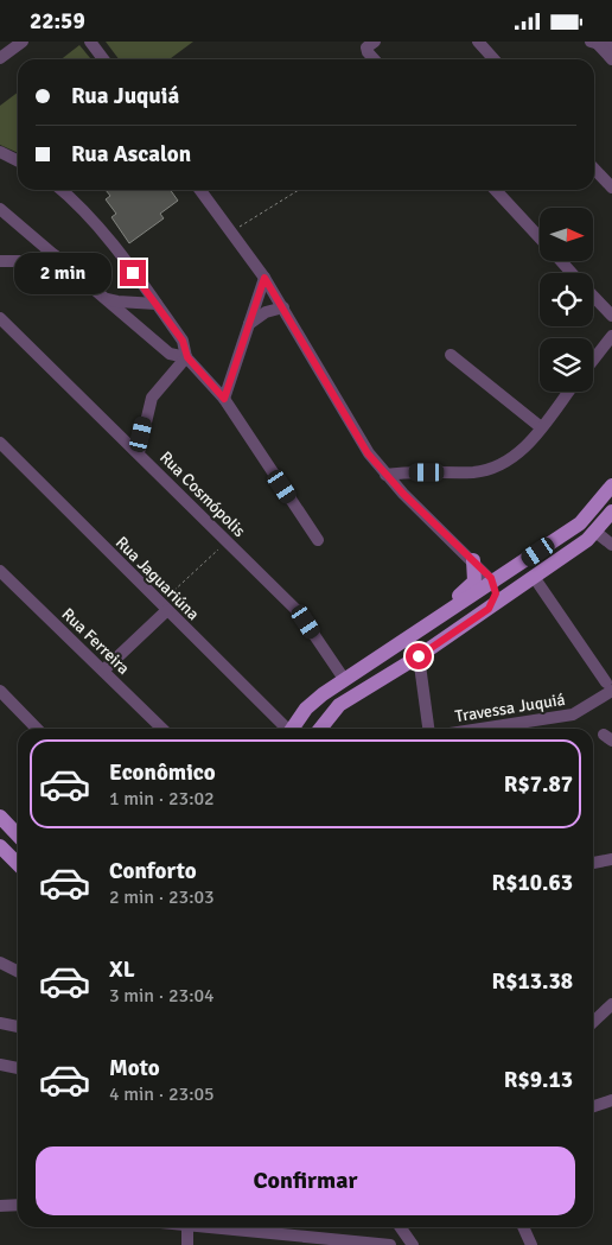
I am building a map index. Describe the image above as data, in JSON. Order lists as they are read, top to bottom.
{
  "streets": {
    "street": [
      "Rua Cosmópolis",
      "Rua Jaguariúna",
      "Rua Ferreira",
      "Travessa Juquiá"
    ]
  },
  "north": "right",
  "page": {
    "status": "22:59",
    "banner": ["Rua Juquiá", "Rua Ascalon"],
    "bubble": "2 min",
    "list": [
      {
        "name": "Econômico",
        "note": "1 min · 23:02",
        "value": "R$7.87"
      },
      {
        "name": "Conforto",
        "note": "2 min · 23:03",
        "value": "R$10.63"
      },
      {
        "name": "XL",
        "note": "3 min · 23:04",
        "value": "R$13.38"
      },
      {
        "name": "Moto",
        "note": "4 min · 23:05",
        "value": "R$9.13"
      }
    ],
    "buttons": "Confirmar"
  }
}
